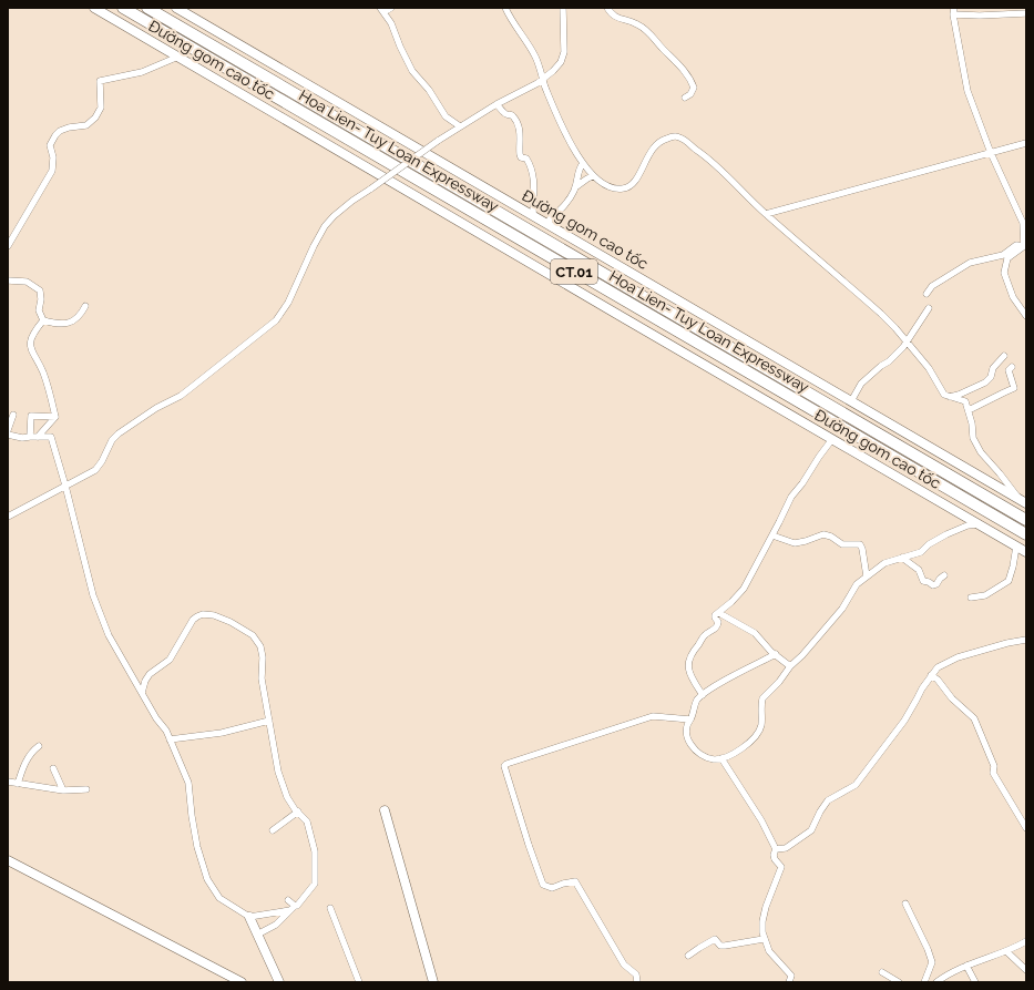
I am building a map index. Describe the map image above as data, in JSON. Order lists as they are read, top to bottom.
{
  "streets": {
    "highway": ["Hoa Lien- Tuy Loan Expressway", "CT.01"],
    "main road": ["Đường gom cao tốc"]
  }
}
